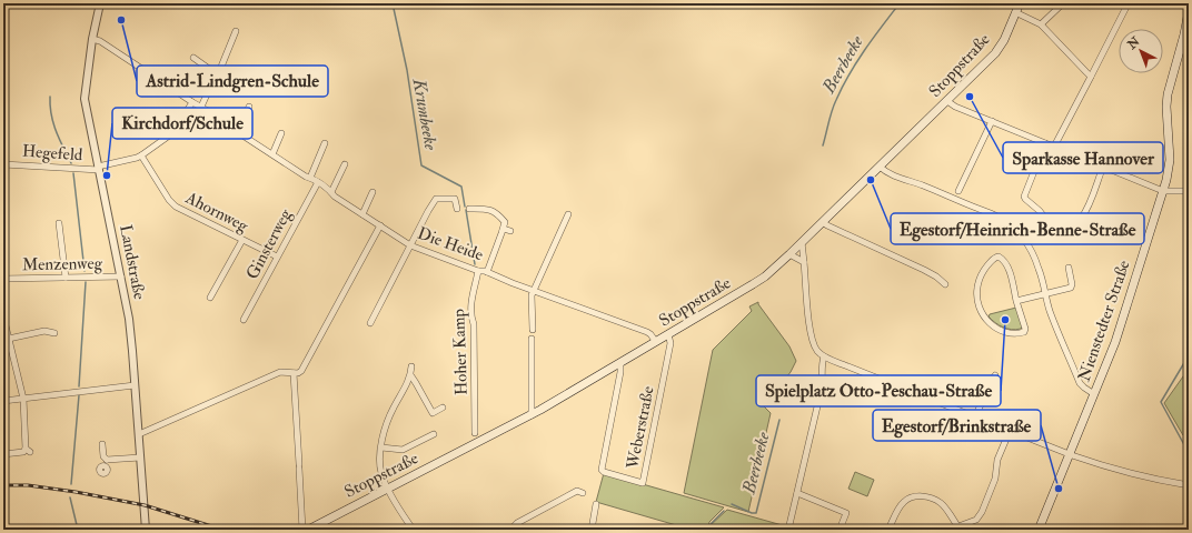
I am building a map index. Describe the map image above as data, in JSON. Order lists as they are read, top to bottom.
{
  "streets": {
    "main road": ["Stoppstraße", "Nienstedter Straße"],
    "street": [
      "Hegefeld",
      "Ahornweg",
      "Ginsterweg",
      "Die Heide",
      "Landstraße",
      "Menzenweg",
      "Hoher Kamp",
      "Weberstraße"
    ]
  },
  "crossings": [
    ["Stoppstraße", "Die Heide"],
    ["Stoppstraße", "Weberstraße"],
    ["Hegefeld", "Ahornweg"],
    ["Hegefeld", "Die Heide"],
    ["Hegefeld", "Landstraße"],
    ["Ahornweg", "Ginsterweg"],
    ["Ginsterweg", "Die Heide"],
    ["Die Heide", "Landstraße"],
    ["Die Heide", "Hoher Kamp"],
    ["Landstraße", "Menzenweg"]
  ],
  "water": ["Beerbeeke", "Krumbeeke"],
  "places": [
    "Astrid-Lindgren-Schule",
    "Sparkasse Hannover",
    "Kirchdorf/Schule",
    "Egestorf/Heinrich-Benne-Straße",
    "Spielplatz Otto-Peschau-Straße",
    "Egestorf/Brinkstraße"
  ],
  "north": "top left"
}
